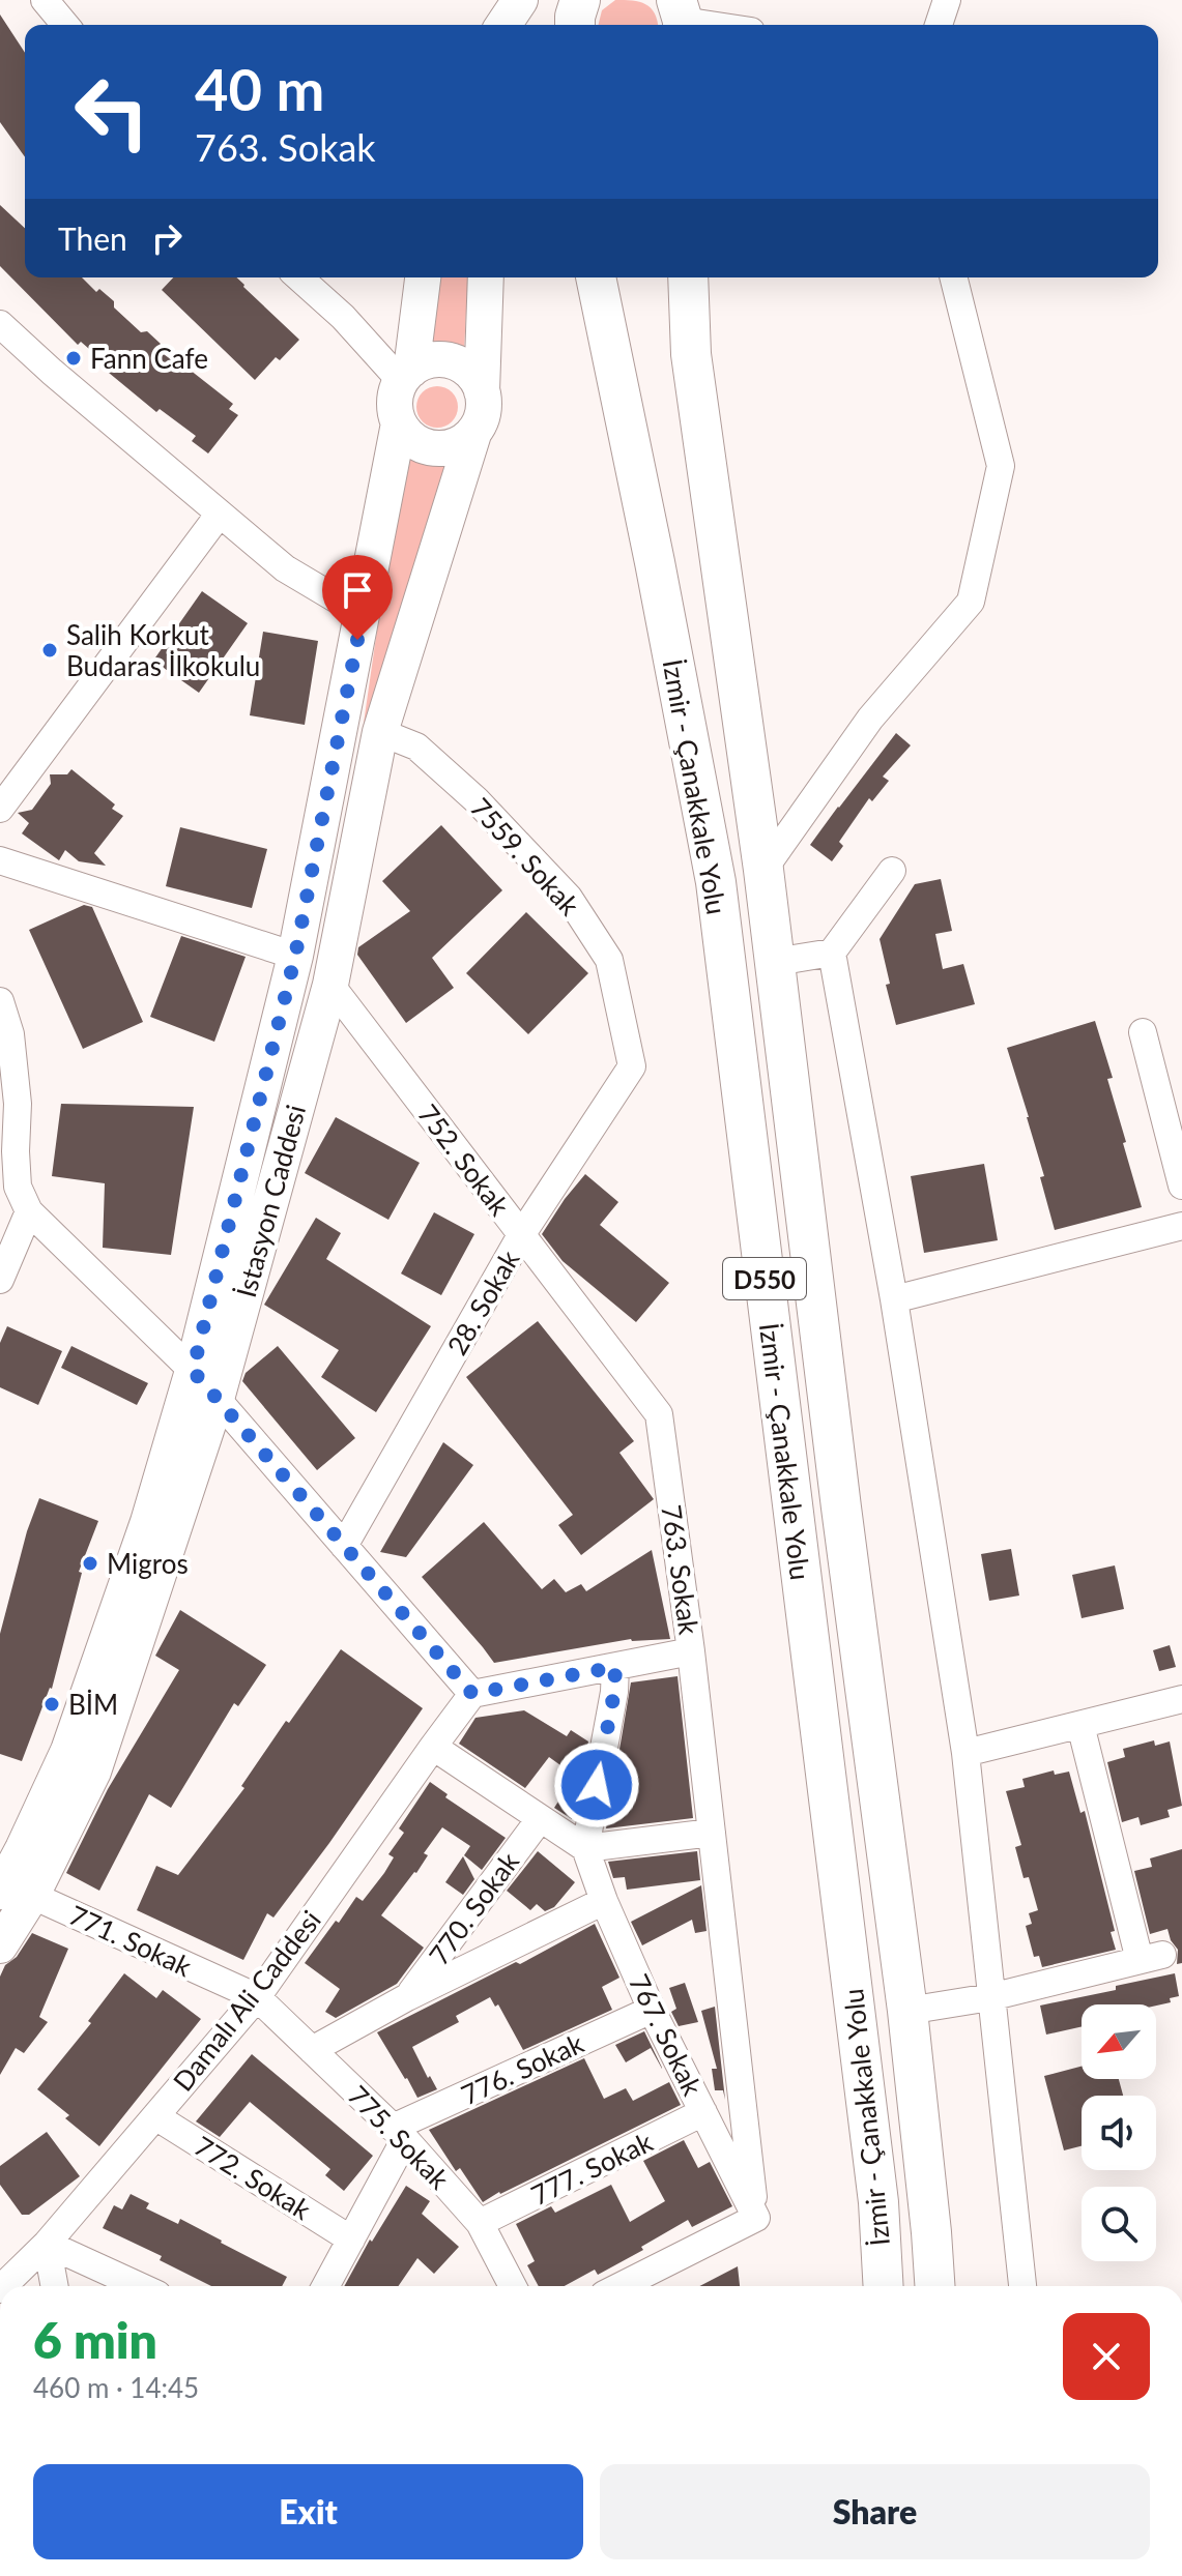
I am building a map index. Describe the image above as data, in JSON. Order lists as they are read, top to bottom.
{
  "streets": {
    "highway": ["İzmir - Çanakkale Yolu", "D550"],
    "main road": ["İstasyon Caddesi"],
    "street": [
      "7559. Sokak",
      "752. Sokak",
      "28. Sokak",
      "763. Sokak",
      "770. Sokak",
      "771. Sokak",
      "Damalı Ali Caddesi",
      "767. Sokak",
      "776. Sokak",
      "775. Sokak",
      "777. Sokak",
      "772. Sokak"
    ]
  },
  "crossings": [
    ["7559. Sokak", "İstasyon Caddesi"],
    ["7559. Sokak", "28. Sokak"],
    ["752. Sokak", "İstasyon Caddesi"],
    ["752. Sokak", "28. Sokak"],
    ["752. Sokak", "763. Sokak"],
    ["İstasyon Caddesi", "771. Sokak"],
    ["763. Sokak", "Damalı Ali Caddesi"],
    ["763. Sokak", "767. Sokak"],
    ["770. Sokak", "767. Sokak"],
    ["770. Sokak", "775. Sokak"],
    ["771. Sokak", "Damalı Ali Caddesi"],
    ["771. Sokak", "775. Sokak"],
    ["Damalı Ali Caddesi", "775. Sokak"],
    ["Damalı Ali Caddesi", "772. Sokak"],
    ["767. Sokak", "776. Sokak"],
    ["767. Sokak", "777. Sokak"],
    ["776. Sokak", "775. Sokak"],
    ["775. Sokak", "777. Sokak"]
  ],
  "places": [
    "Fann Cafe",
    "Salih Korkut Budaras İlkokulu",
    "Migros",
    "BİM"
  ],
  "north": "bottom left",
  "page": {
    "turn": ["40 m", "763. Sokak"],
    "then": "Then",
    "heading": ["6 min", "460 m · 14:45"],
    "buttons": ["Exit", "Share"]
  }
}
